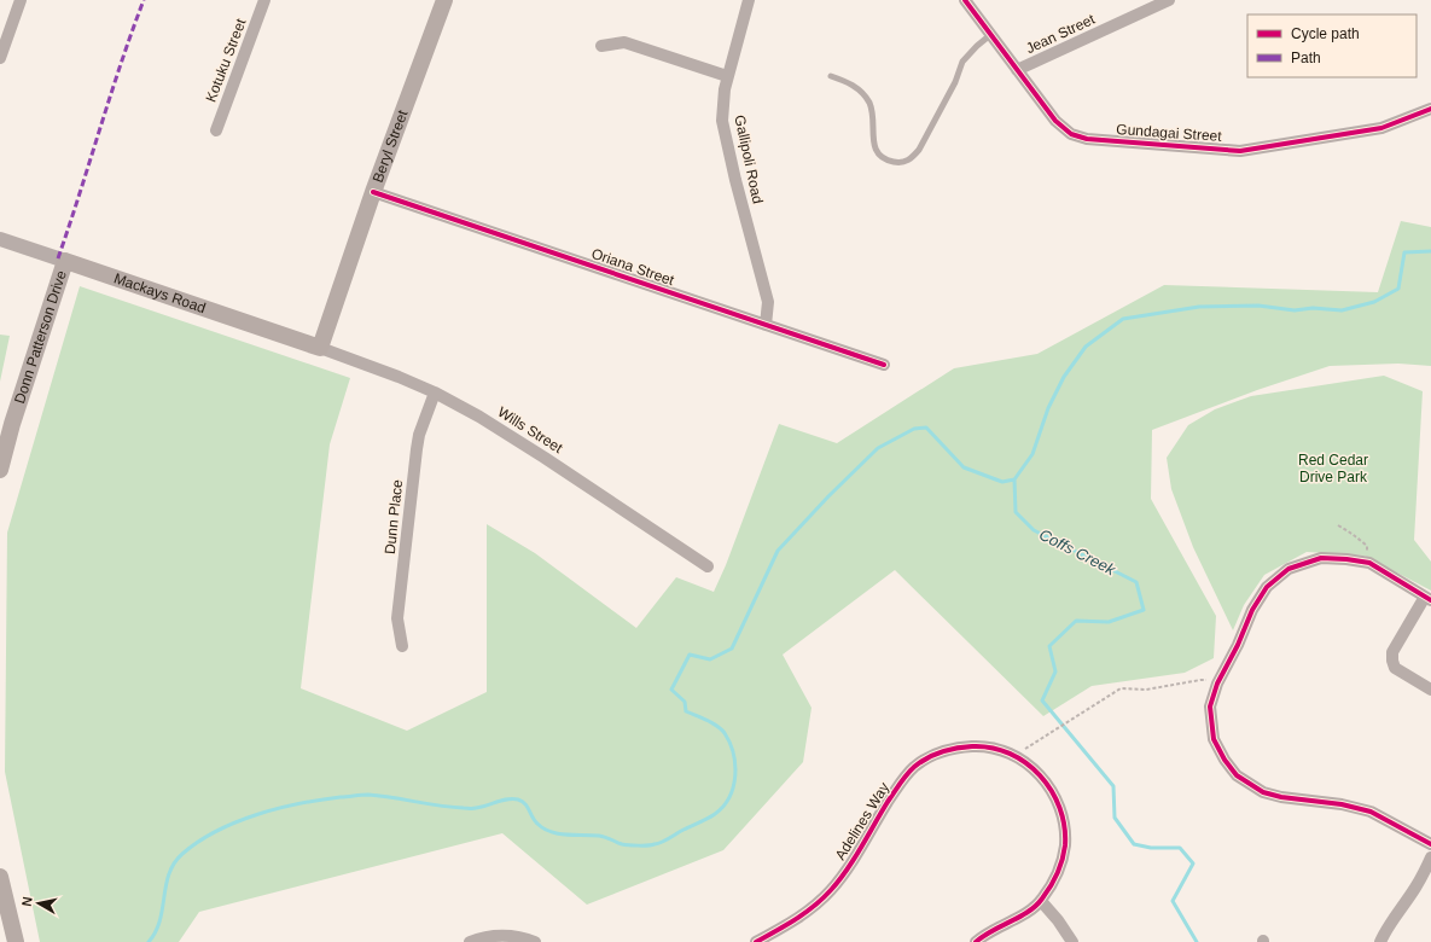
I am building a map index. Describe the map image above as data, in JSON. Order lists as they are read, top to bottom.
{
  "streets": {
    "main road": ["Beryl Street", "Mackays Road", "Donn Patterson Drive"],
    "street": [
      "Jean Street",
      "Kotuku Street",
      "Gundagai Street",
      "Gallipoli Road",
      "Oriana Street",
      "Wills Street",
      "Dunn Place",
      "Adelines Way"
    ]
  },
  "crossings": [
    ["Jean Street", "Gundagai Street"],
    ["Beryl Street", "Oriana Street"],
    ["Beryl Street", "Mackays Road"],
    ["Beryl Street", "Wills Street"],
    ["Gallipoli Road", "Oriana Street"],
    ["Mackays Road", "Donn Patterson Drive"],
    ["Mackays Road", "Wills Street"],
    ["Wills Street", "Dunn Place"]
  ],
  "water": ["Coffs Creek"],
  "parks": ["Red Cedar Drive Park"],
  "legend": ["Cycle path", "Path"],
  "north": "left"
}
